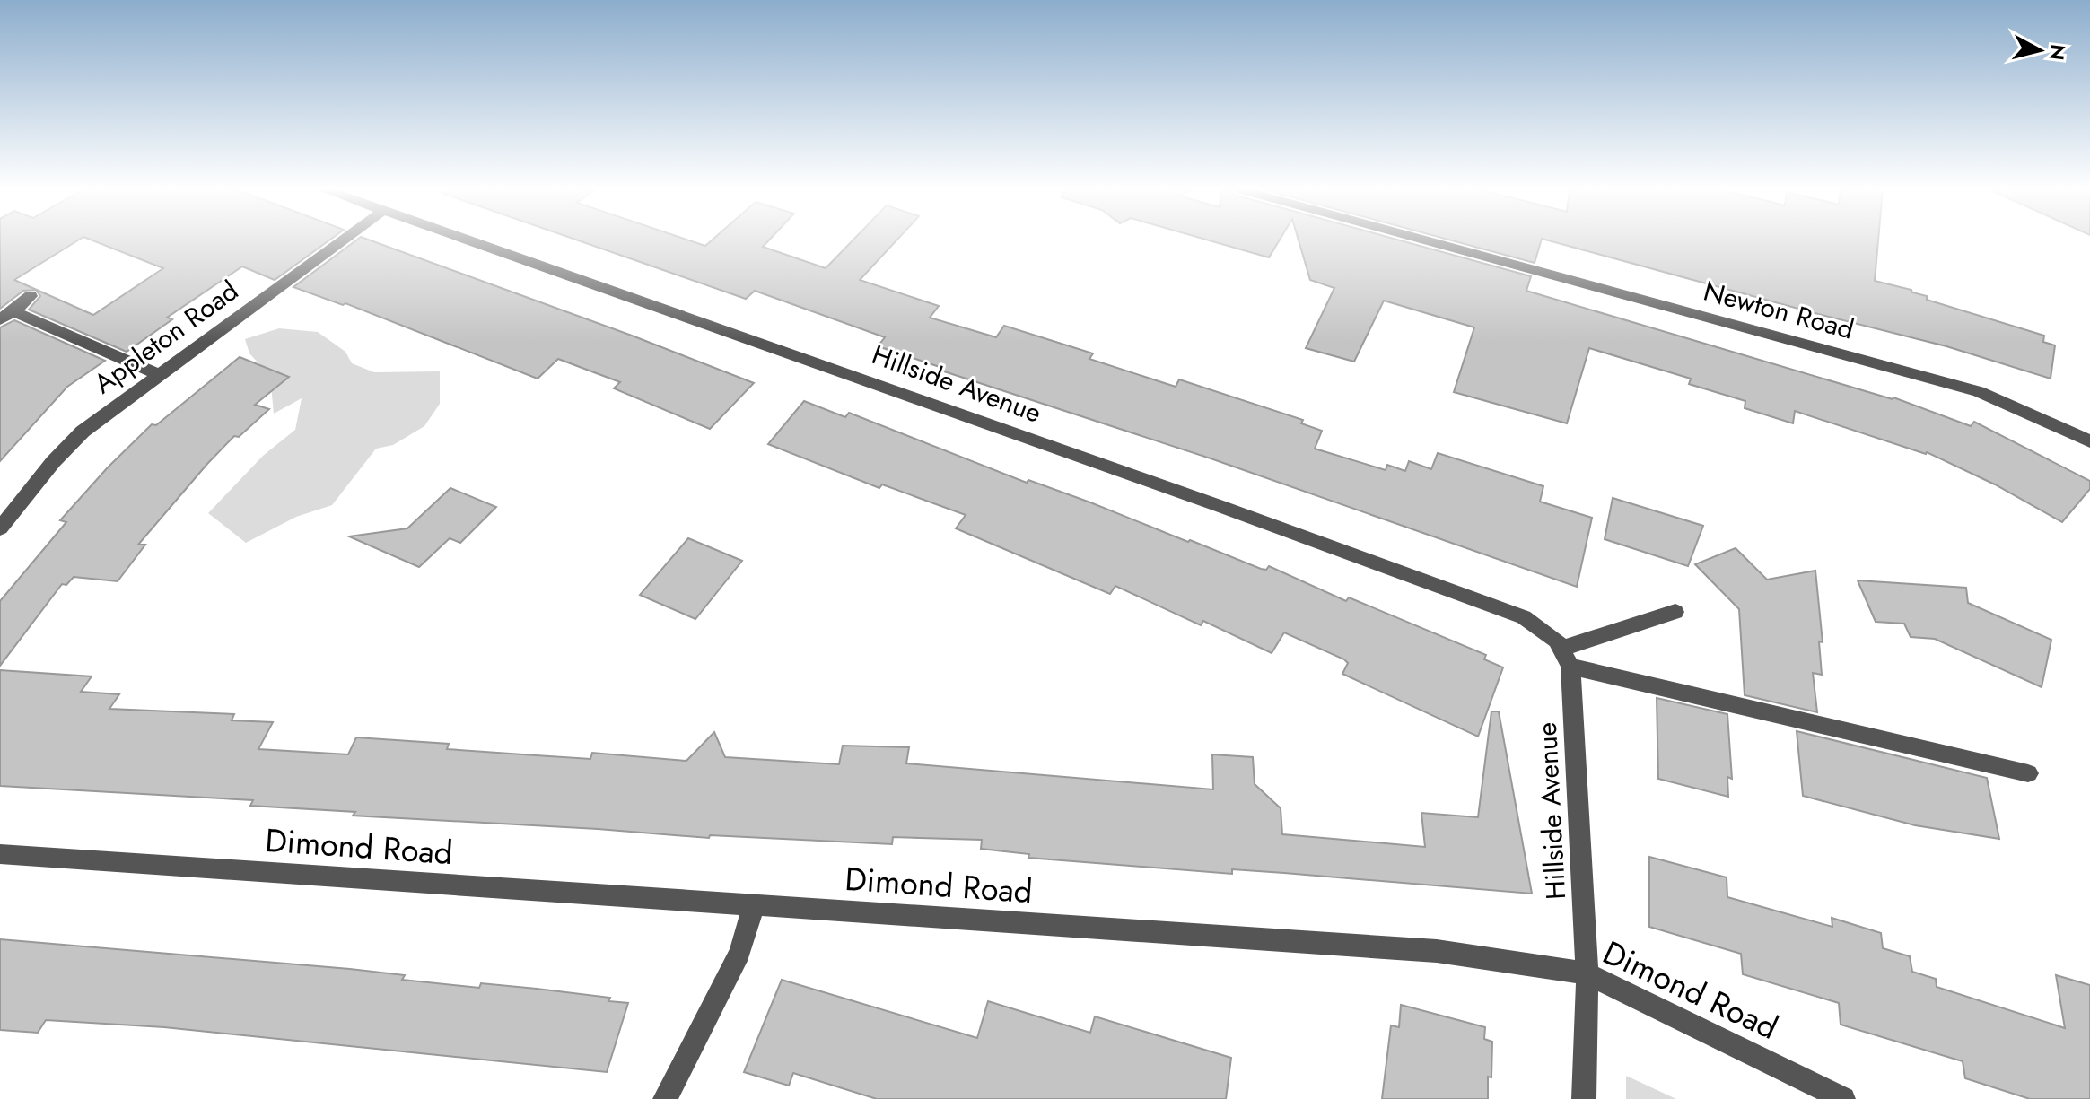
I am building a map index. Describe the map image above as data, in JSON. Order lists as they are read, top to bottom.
{
  "streets": {
    "street": [
      "Newton Road",
      "Appleton Road",
      "Hillside Avenue",
      "Dimond Road"
    ]
  },
  "crossings": [
    ["Hillside Avenue", "Dimond Road"]
  ],
  "north": "right"
}
